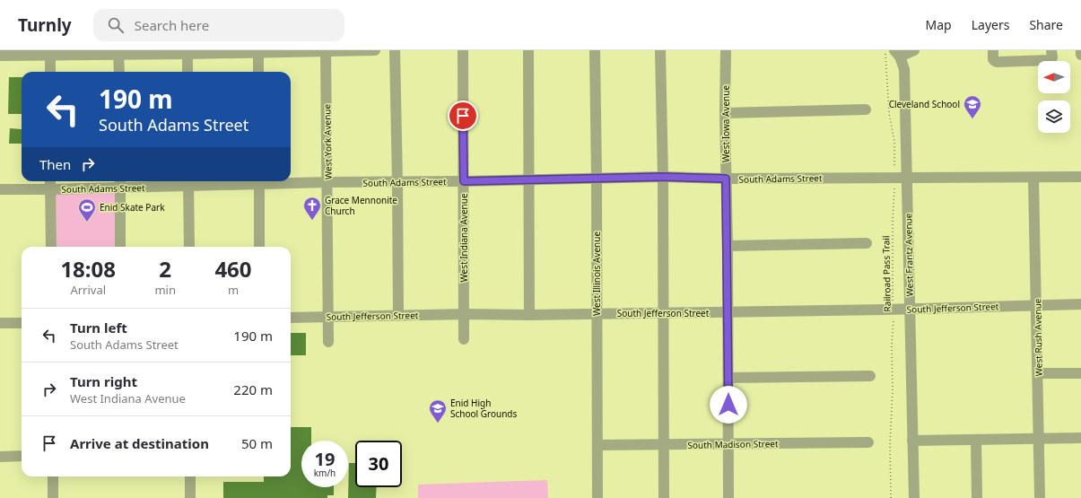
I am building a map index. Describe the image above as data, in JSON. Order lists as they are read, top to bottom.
{
  "streets": {
    "street": [
      "West Iowa Avenue",
      "West York Avenue",
      "South Adams Street",
      "West Indiana Avenue",
      "West Frantz Avenue",
      "West Illinois Avenue",
      "South Jefferson Street",
      "West Rush Avenue",
      "South Madison Street"
    ],
    "path": ["Railroad Pass Trail"]
  },
  "crossings": [
    ["West Iowa Avenue", "South Adams Street"],
    ["West Iowa Avenue", "South Jefferson Street"],
    ["West Iowa Avenue", "South Madison Street"],
    ["West York Avenue", "South Adams Street"],
    ["West York Avenue", "South Jefferson Street"],
    ["South Adams Street", "West Indiana Avenue"],
    ["South Adams Street", "West Frantz Avenue"],
    ["South Adams Street", "West Illinois Avenue"],
    ["South Adams Street", "Railroad Pass Trail"],
    ["South Adams Street", "West Rush Avenue"],
    ["West Indiana Avenue", "South Jefferson Street"],
    ["West Frantz Avenue", "South Jefferson Street"],
    ["West Illinois Avenue", "South Jefferson Street"],
    ["West Illinois Avenue", "South Madison Street"],
    ["Railroad Pass Trail", "South Jefferson Street"],
    ["South Jefferson Street", "West Rush Avenue"]
  ],
  "places": {
    "school or university": ["Cleveland School", "Enid High School Grounds"],
    "church": ["Grace Mennonite Church"],
    "sports": ["Enid Skate Park"]
  },
  "north": "left",
  "page": {
    "header": "Turnly",
    "search": "Search here",
    "nav": ["Map", "Layers", "Share"],
    "turn": ["190 m", "South Adams Street"],
    "then": "Then",
    "eta": [
      "18:08",
      "Arrival",
      "2",
      "min",
      "460",
      "m"
    ],
    "list": [
      {
        "name": "Turn left",
        "note": "South Adams Street",
        "value": "190 m"
      },
      {
        "name": "Turn right",
        "note": "West Indiana Avenue",
        "value": "220 m"
      },
      {
        "name": "Arrive at destination",
        "value": "50 m"
      }
    ],
    "speed": "19 km/h",
    "limit": "30"
  }
}
